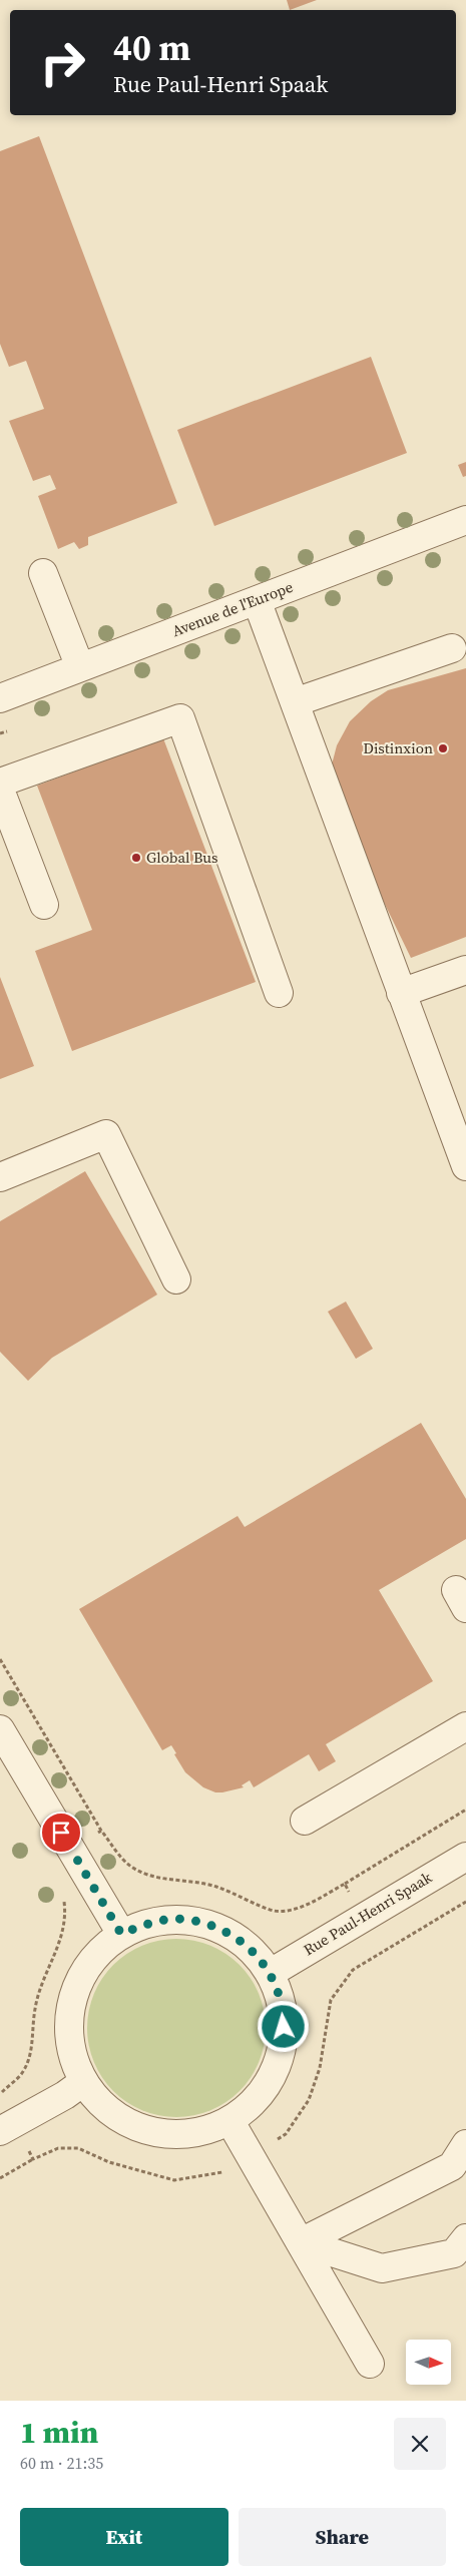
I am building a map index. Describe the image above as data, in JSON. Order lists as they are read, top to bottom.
{
  "streets": {
    "street": ["Avenue de l'Europe", "Rue Paul-Henri Spaak"]
  },
  "places": ["Distinxion", "Global Bus"],
  "north": "right",
  "page": {
    "turn": ["40 m", "Rue Paul-Henri Spaak"],
    "heading": ["1 min", "60 m · 21:35"],
    "buttons": ["Exit", "Share"]
  }
}
